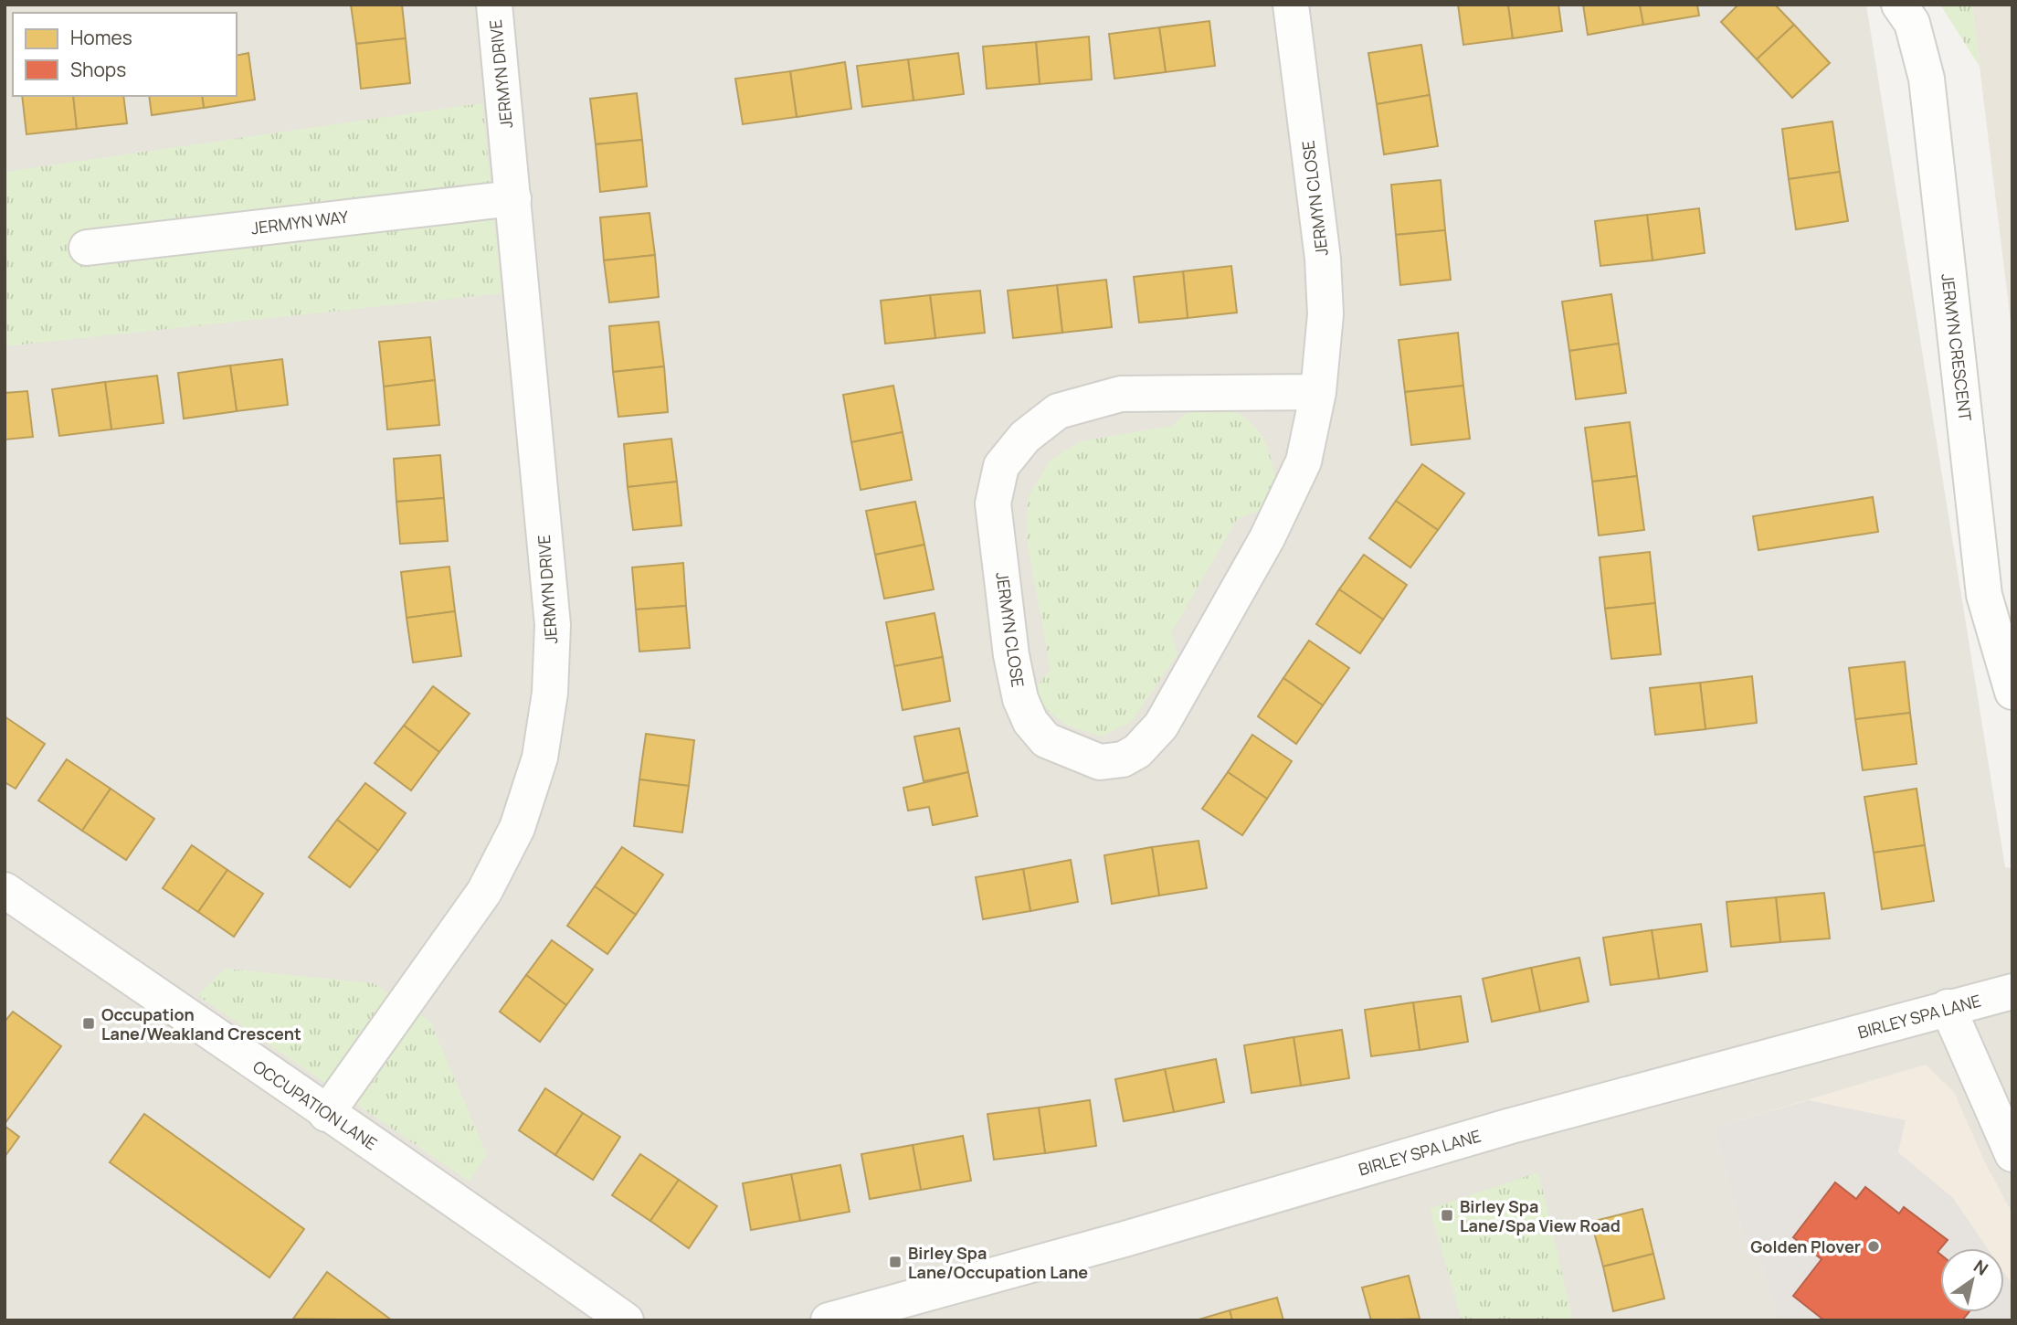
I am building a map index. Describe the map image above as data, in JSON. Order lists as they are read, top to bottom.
{
  "streets": {
    "street": [
      "JERMYN DRIVE",
      "JERMYN CLOSE",
      "JERMYN WAY",
      "JERMYN CRESCENT",
      "BIRLEY SPA LANE",
      "OCCUPATION LANE"
    ]
  },
  "crossings": [
    ["JERMYN DRIVE", "JERMYN WAY"],
    ["JERMYN DRIVE", "OCCUPATION LANE"]
  ],
  "places": {
    "transit": ["Occupation Lane/Weakland Crescent", "Birley Spa Lane/Spa View Road", "Birley Spa Lane/Occupation Lane"],
    "other": ["Golden Plover"]
  },
  "legend": ["Homes", "Shops"],
  "north": "top right"
}
